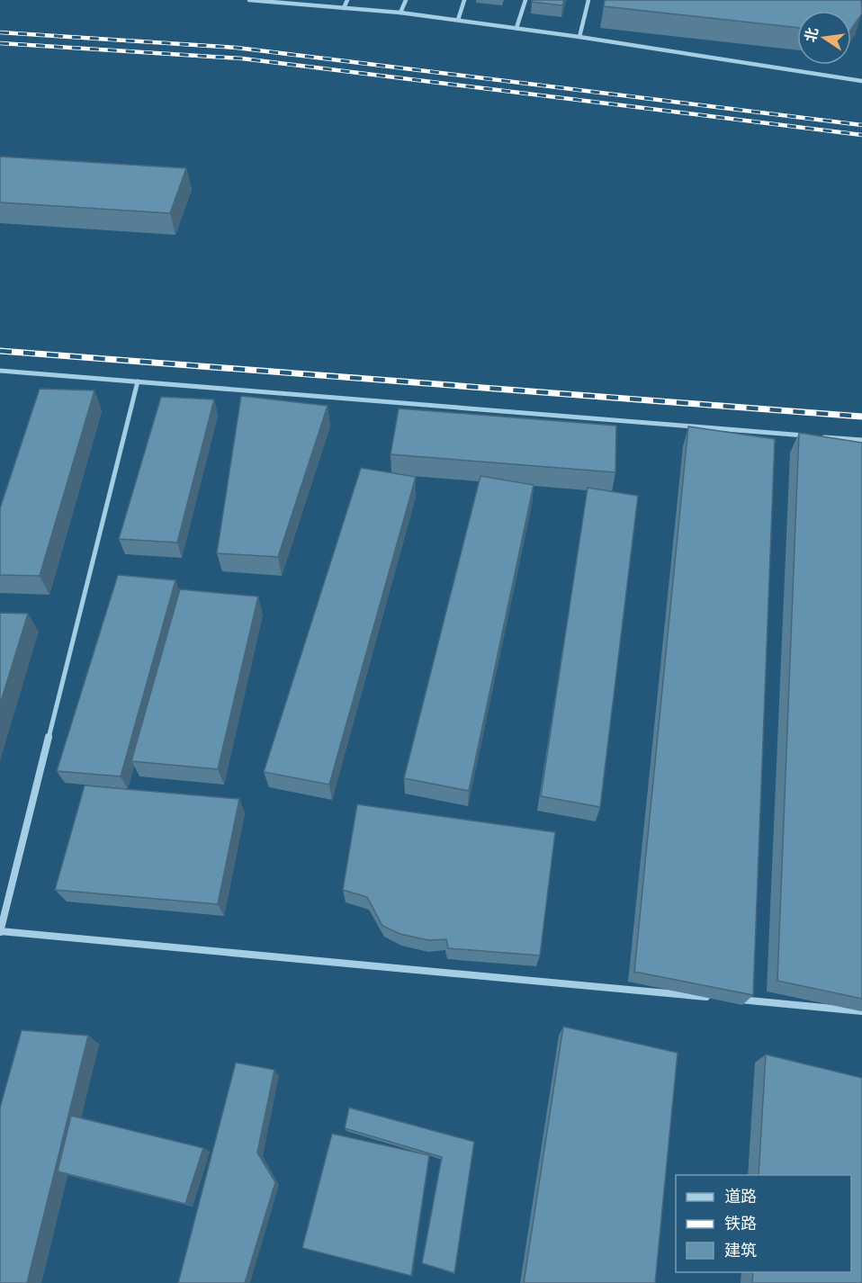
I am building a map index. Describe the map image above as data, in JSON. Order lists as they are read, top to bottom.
{
  "legend": ["道路", "铁路", "建筑"],
  "north": "left"
}
